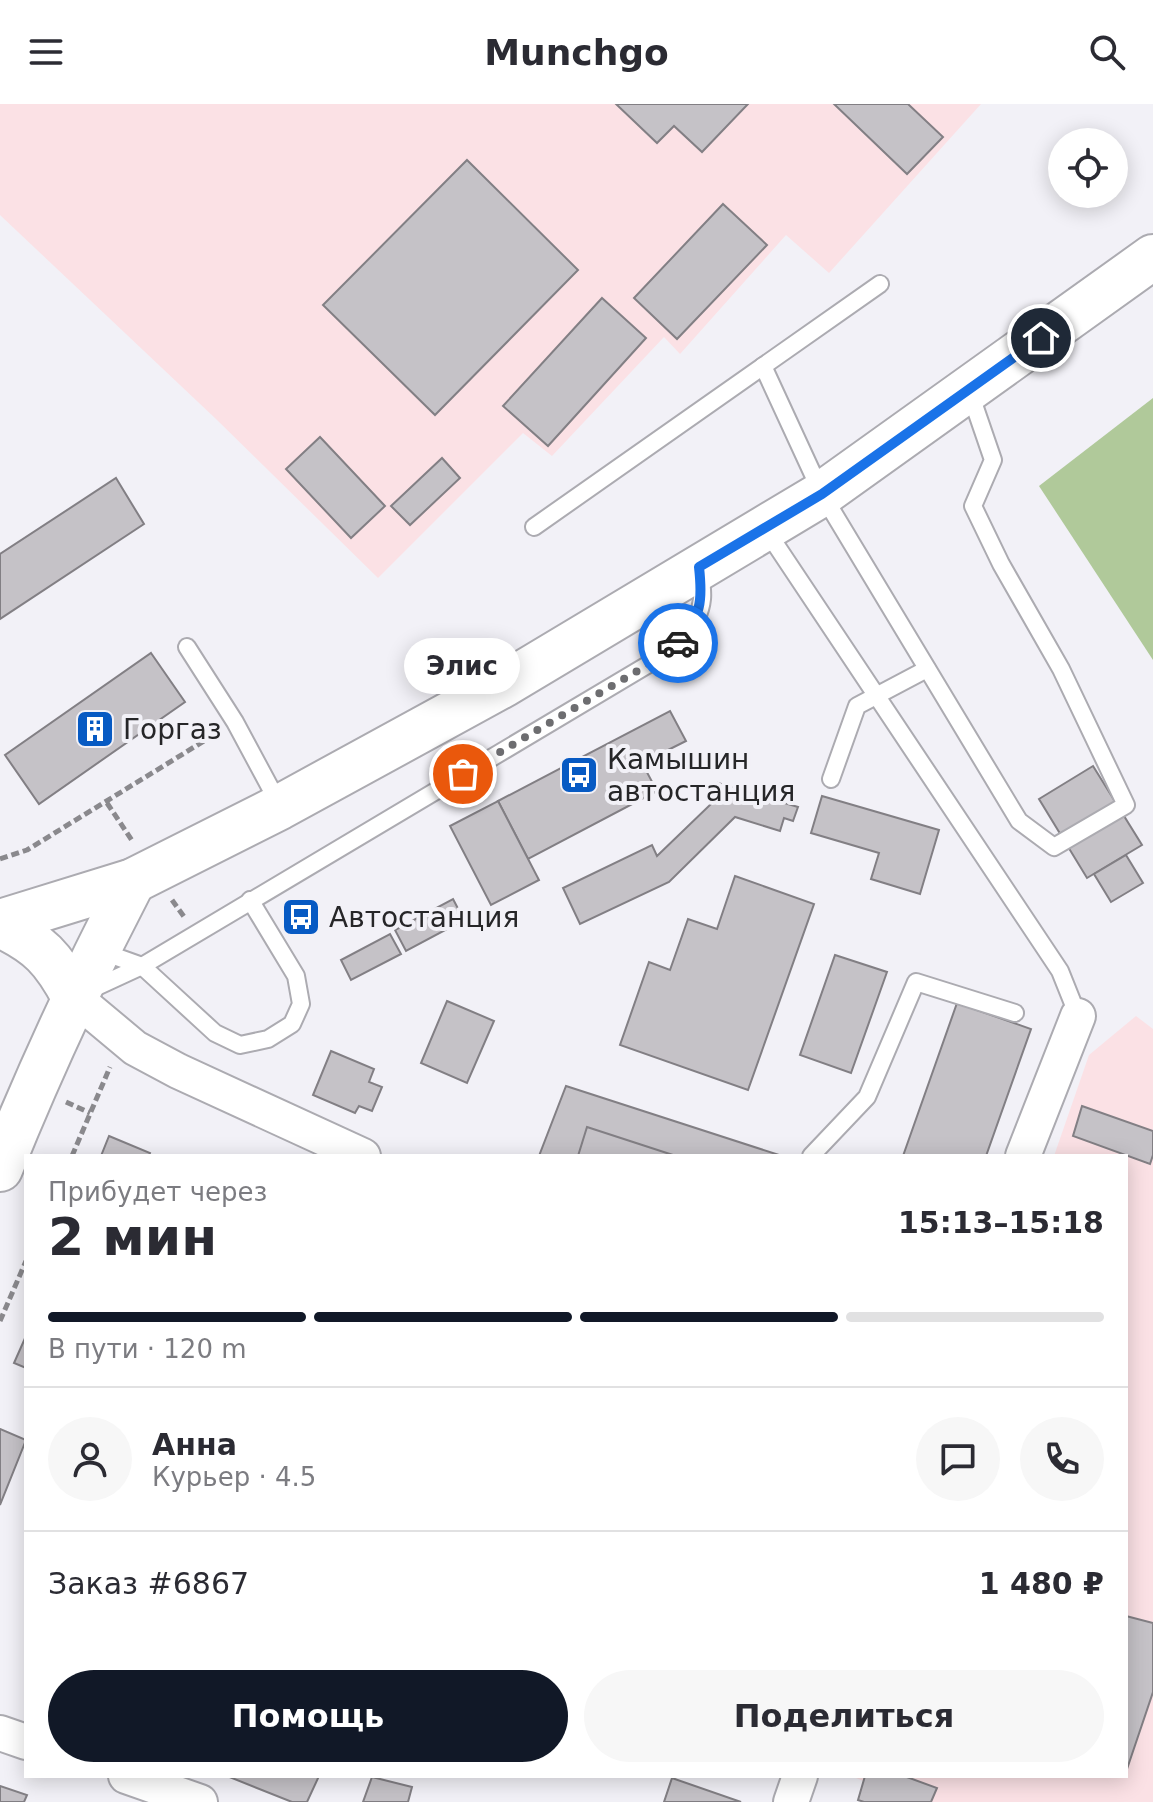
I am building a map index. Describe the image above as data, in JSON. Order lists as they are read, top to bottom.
{
  "places": {
    "building": ["Горгаз"],
    "other": ["Элис"],
    "bus stop": ["Камышин автостанция", "Автостанция"]
  },
  "page": {
    "header": "Munchgo",
    "bubble": "Элис",
    "heading": ["2 мин", "Прибудет через", "15:13–15:18"],
    "panel": [
      "Анна",
      "Курьер · 4.5",
      "Заказ #6867",
      "1 480 ₽"
    ],
    "bar": "В пути · 120 m",
    "buttons": ["Помощь", "Поделиться"]
  }
}
